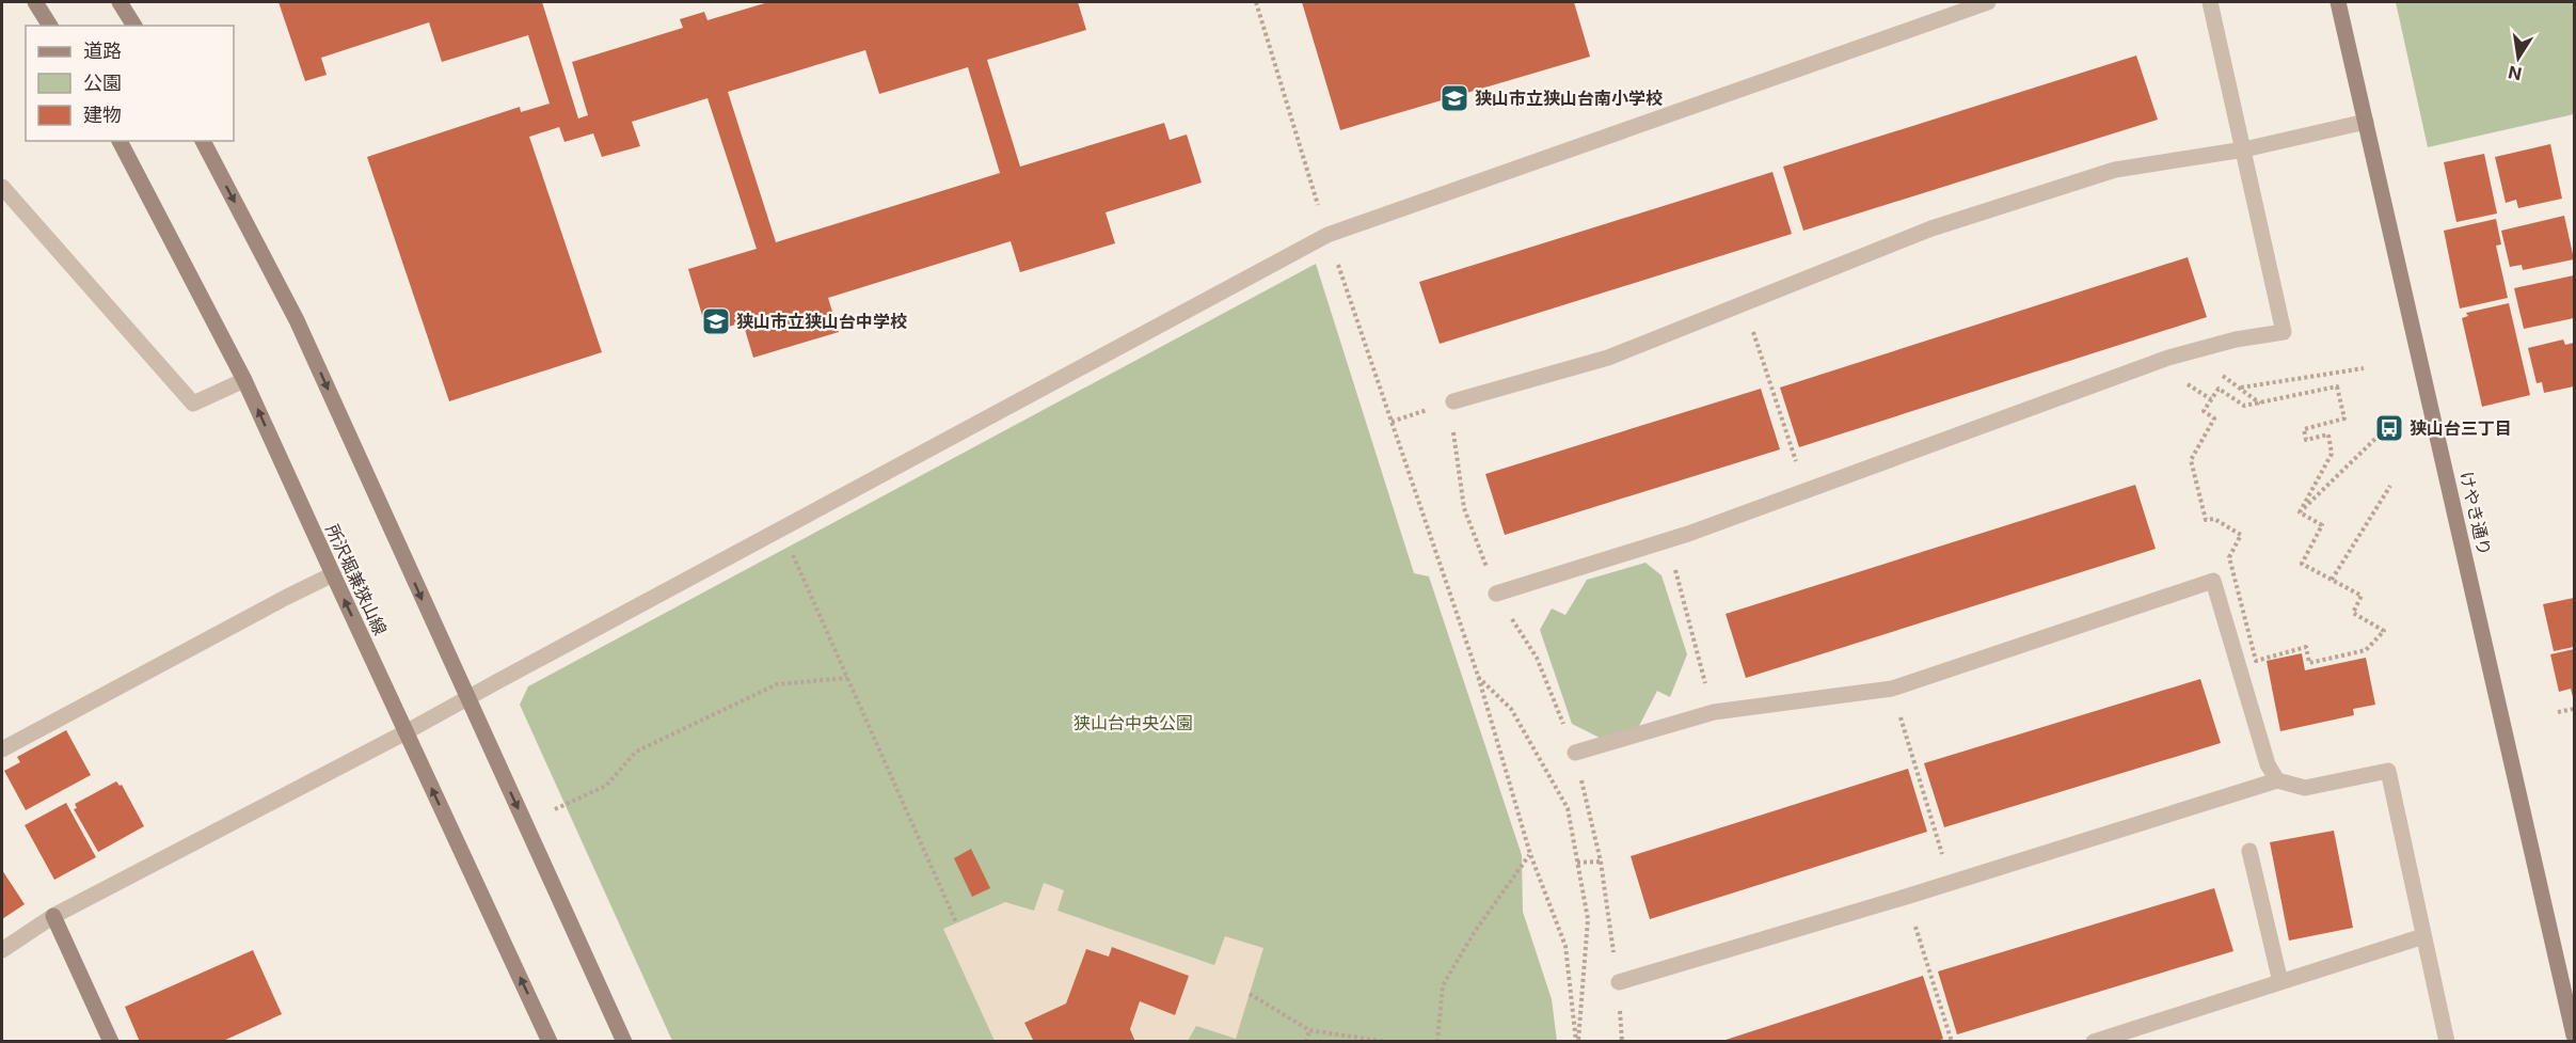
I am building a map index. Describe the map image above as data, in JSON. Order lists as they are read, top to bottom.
{
  "streets": {
    "main road": ["けやき通り", "所沢堀兼狭山線"]
  },
  "parks": ["狭山台中央公園"],
  "places": {
    "school or university": ["狭山市立狭山台南小学校", "狭山市立狭山台中学校"],
    "bus stop": ["狭山台三丁目"]
  },
  "legend": ["道路", "公園", "建物"],
  "north": "bottom"
}
